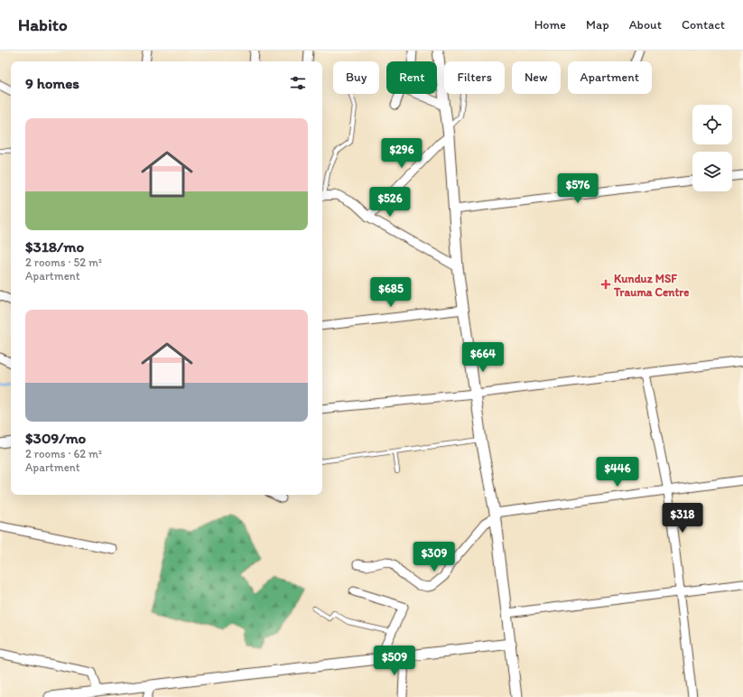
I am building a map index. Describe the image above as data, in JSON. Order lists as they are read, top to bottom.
{
  "places": {
    "health": ["Kunduz MSF Trauma Centre"]
  },
  "page": {
    "header": "Habito",
    "nav": [
      "Home",
      "Map",
      "About",
      "Contact"
    ],
    "chip": [
      "Buy",
      "Rent",
      "Filters",
      "New",
      "Apartment"
    ],
    "heading": "9 homes",
    "list": [
      {
        "name": "$318/mo",
        "note": "2 rooms · 52 m² · Apartment"
      },
      {
        "name": "$309/mo",
        "note": "2 rooms · 62 m² · Apartment"
      }
    ],
    "price": [
      "$296",
      "$576",
      "$526",
      "$685",
      "$664",
      "$446",
      "$318",
      "$309",
      "$509"
    ]
  }
}
